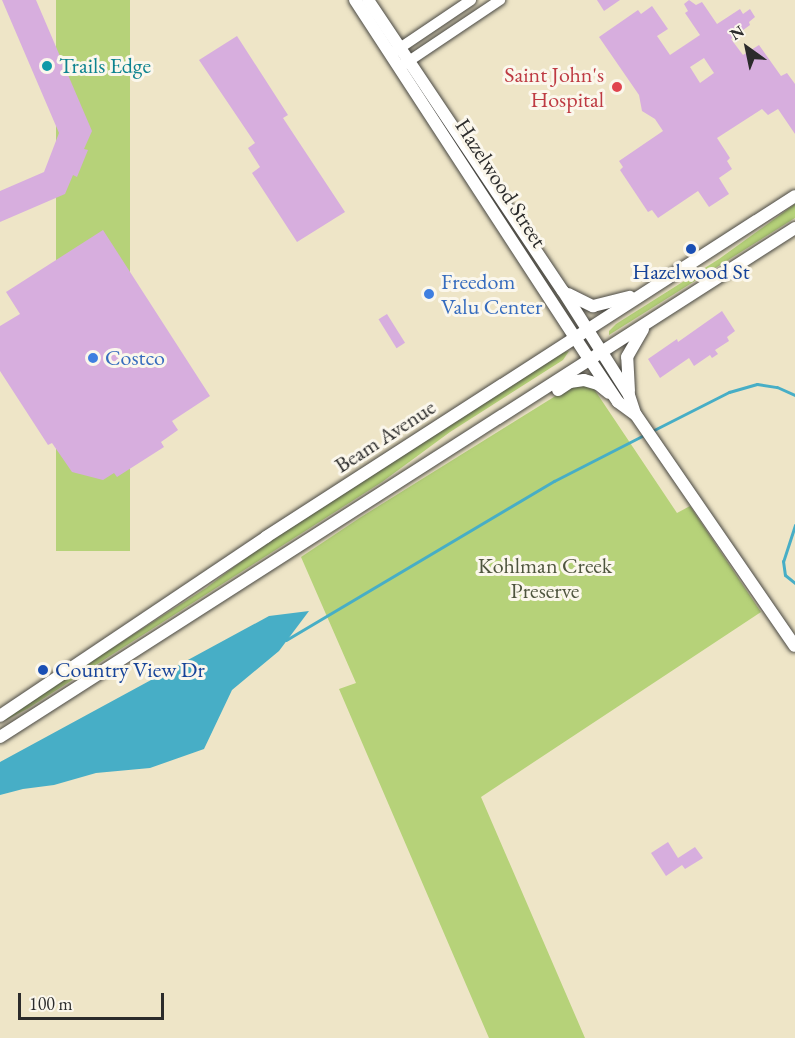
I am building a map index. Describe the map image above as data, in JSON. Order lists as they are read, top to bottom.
{
  "streets": {
    "street": ["Hazelwood Street", "Beam Avenue"]
  },
  "crossings": [
    ["Hazelwood Street", "Beam Avenue"]
  ],
  "parks": ["Kohlman Creek Preserve"],
  "places": [
    "Trails Edge",
    "Saint John's Hospital",
    "Hazelwood St",
    "Freedom Valu Center",
    "Costco",
    "Country View Dr"
  ],
  "scale_bar": "100 m",
  "north": "top left"
}
